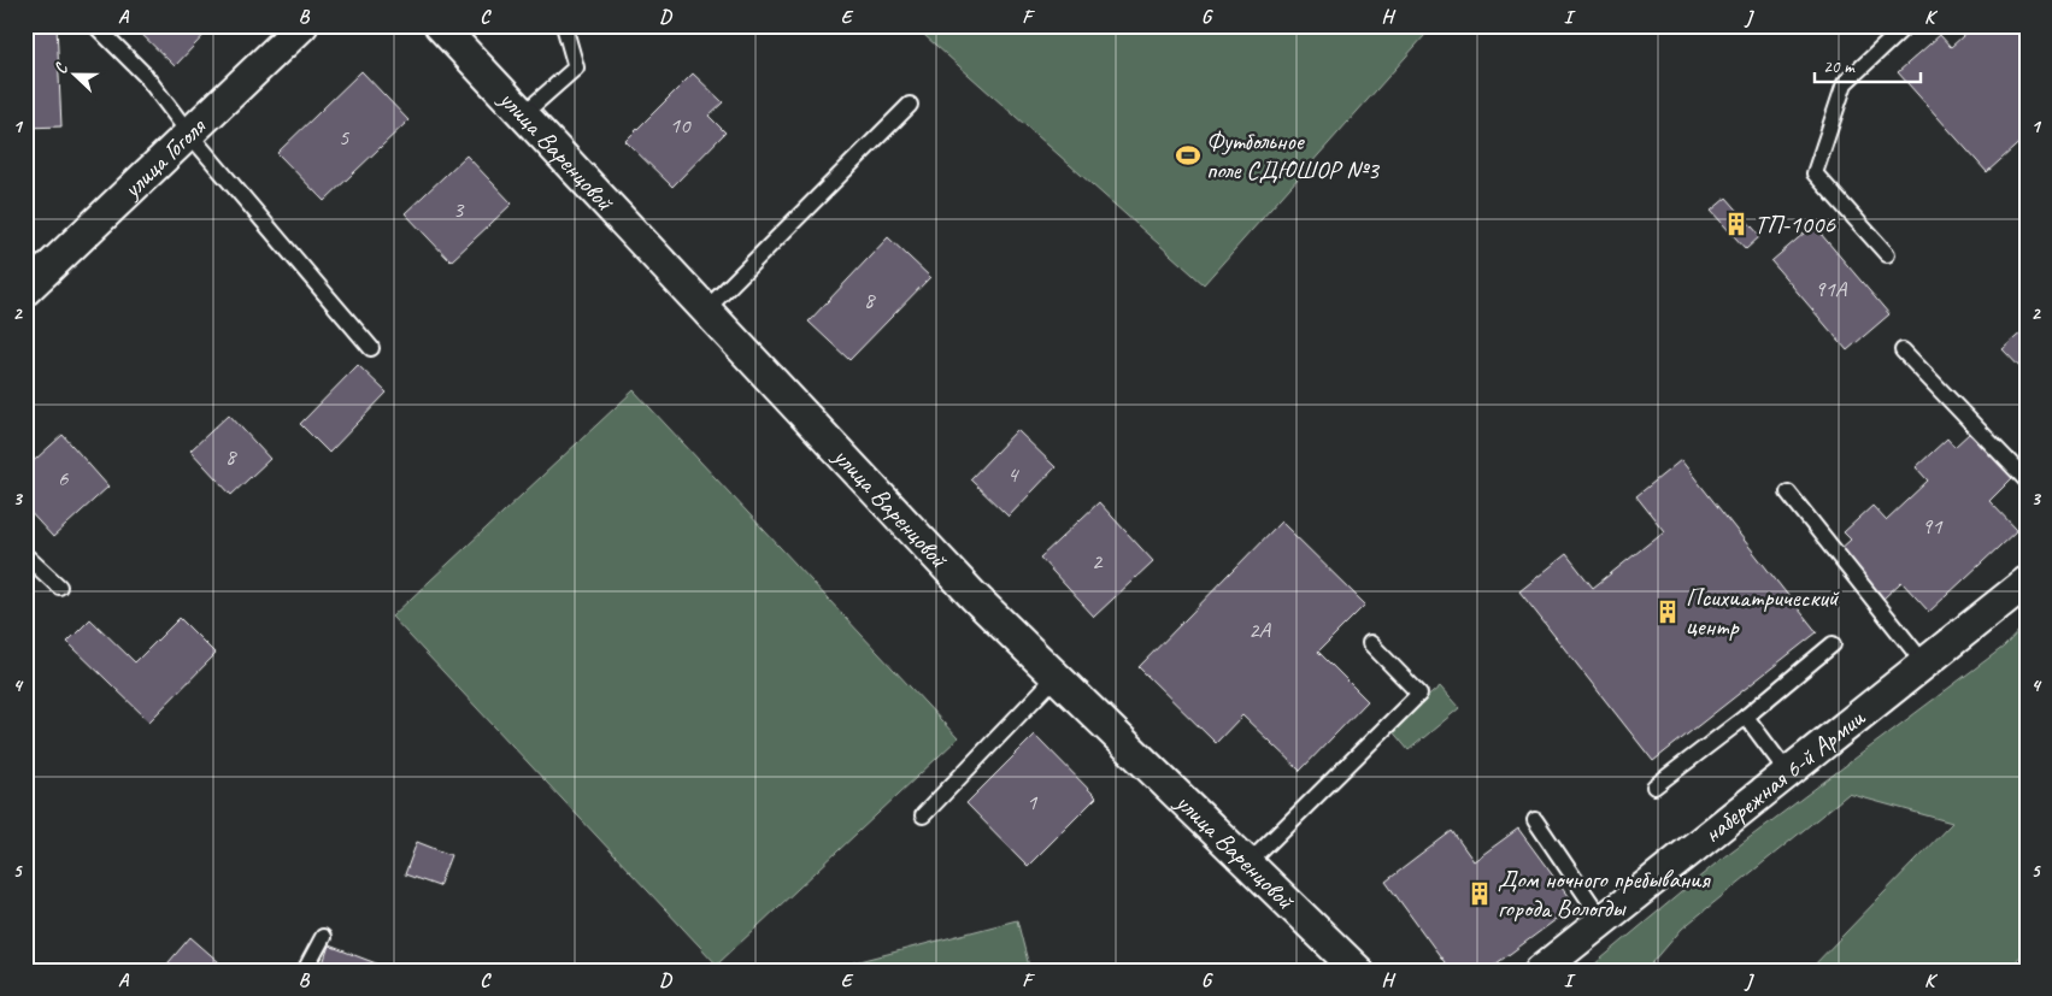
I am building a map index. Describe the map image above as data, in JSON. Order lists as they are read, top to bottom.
{
  "streets": {
    "street": ["улица Варенцовой", "улица Гоголя", "набережная 6-й Армии"]
  },
  "places": {
    "sports": ["Футбольное поле СДЮШОР №3"],
    "building": ["ТП-1006", "Психиатрический центр", "Дом ночного пребывания города Вологды"]
  },
  "house_numbers": [
    "10",
    "5",
    "3",
    "91А",
    "8",
    "8",
    "4",
    "6",
    "91",
    "2",
    "2А",
    "1"
  ],
  "scale_bar": "20 m",
  "north": "left",
  "grid": {
    "columns": [
      "A",
      "B",
      "C",
      "D",
      "E",
      "F",
      "G",
      "H",
      "I",
      "J",
      "K"
    ],
    "rows": [
      "1",
      "2",
      "3",
      "4",
      "5"
    ]
  }
}
